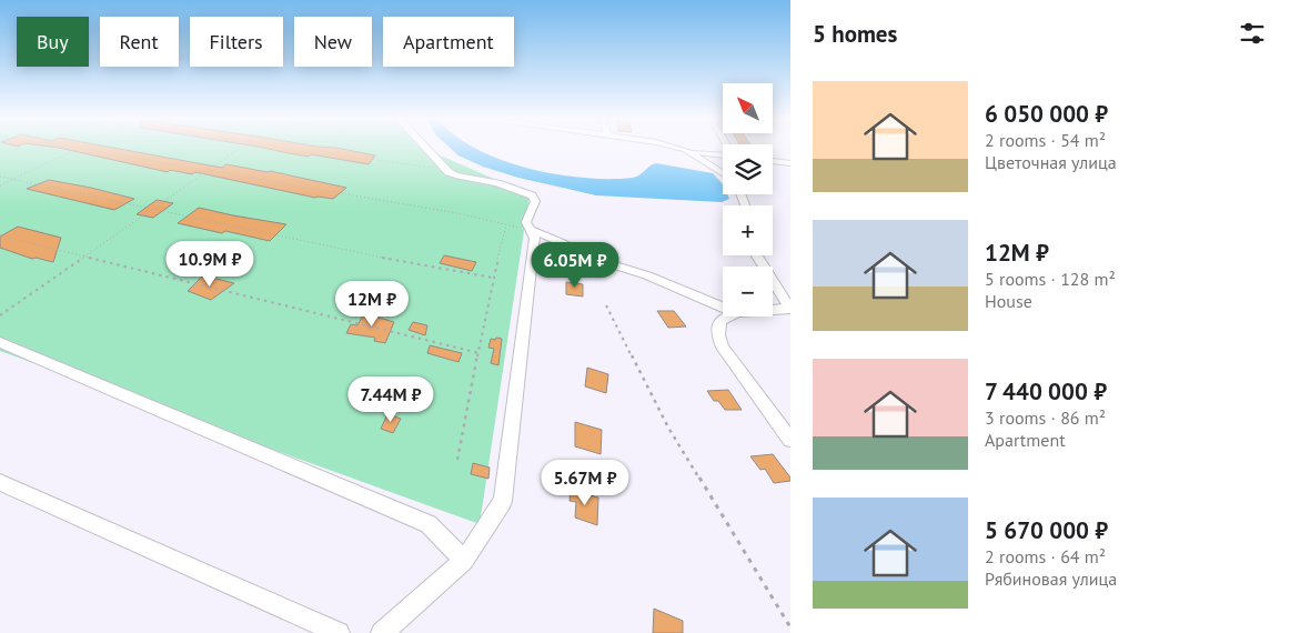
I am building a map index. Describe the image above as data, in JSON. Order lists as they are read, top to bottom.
{
  "north": "top left",
  "page": {
    "heading": "5 homes",
    "chip": [
      "Buy",
      "Rent",
      "Filters",
      "New",
      "Apartment"
    ],
    "list": [
      {
        "name": "6 050 000 ₽",
        "note": "2 rooms · 54 m² · Цветочная улица"
      },
      {
        "name": "12M ₽",
        "note": "5 rooms · 128 m² · House"
      },
      {
        "name": "7 440 000 ₽",
        "note": "3 rooms · 86 m² · Apartment"
      },
      {
        "name": "5 670 000 ₽",
        "note": "2 rooms · 64 m² · Рябиновая улица"
      }
    ],
    "map_buttons": ["+", "−"],
    "price": [
      "10.9M ₽",
      "6.05M ₽",
      "12M ₽",
      "7.44M ₽",
      "5.67M ₽"
    ]
  }
}
